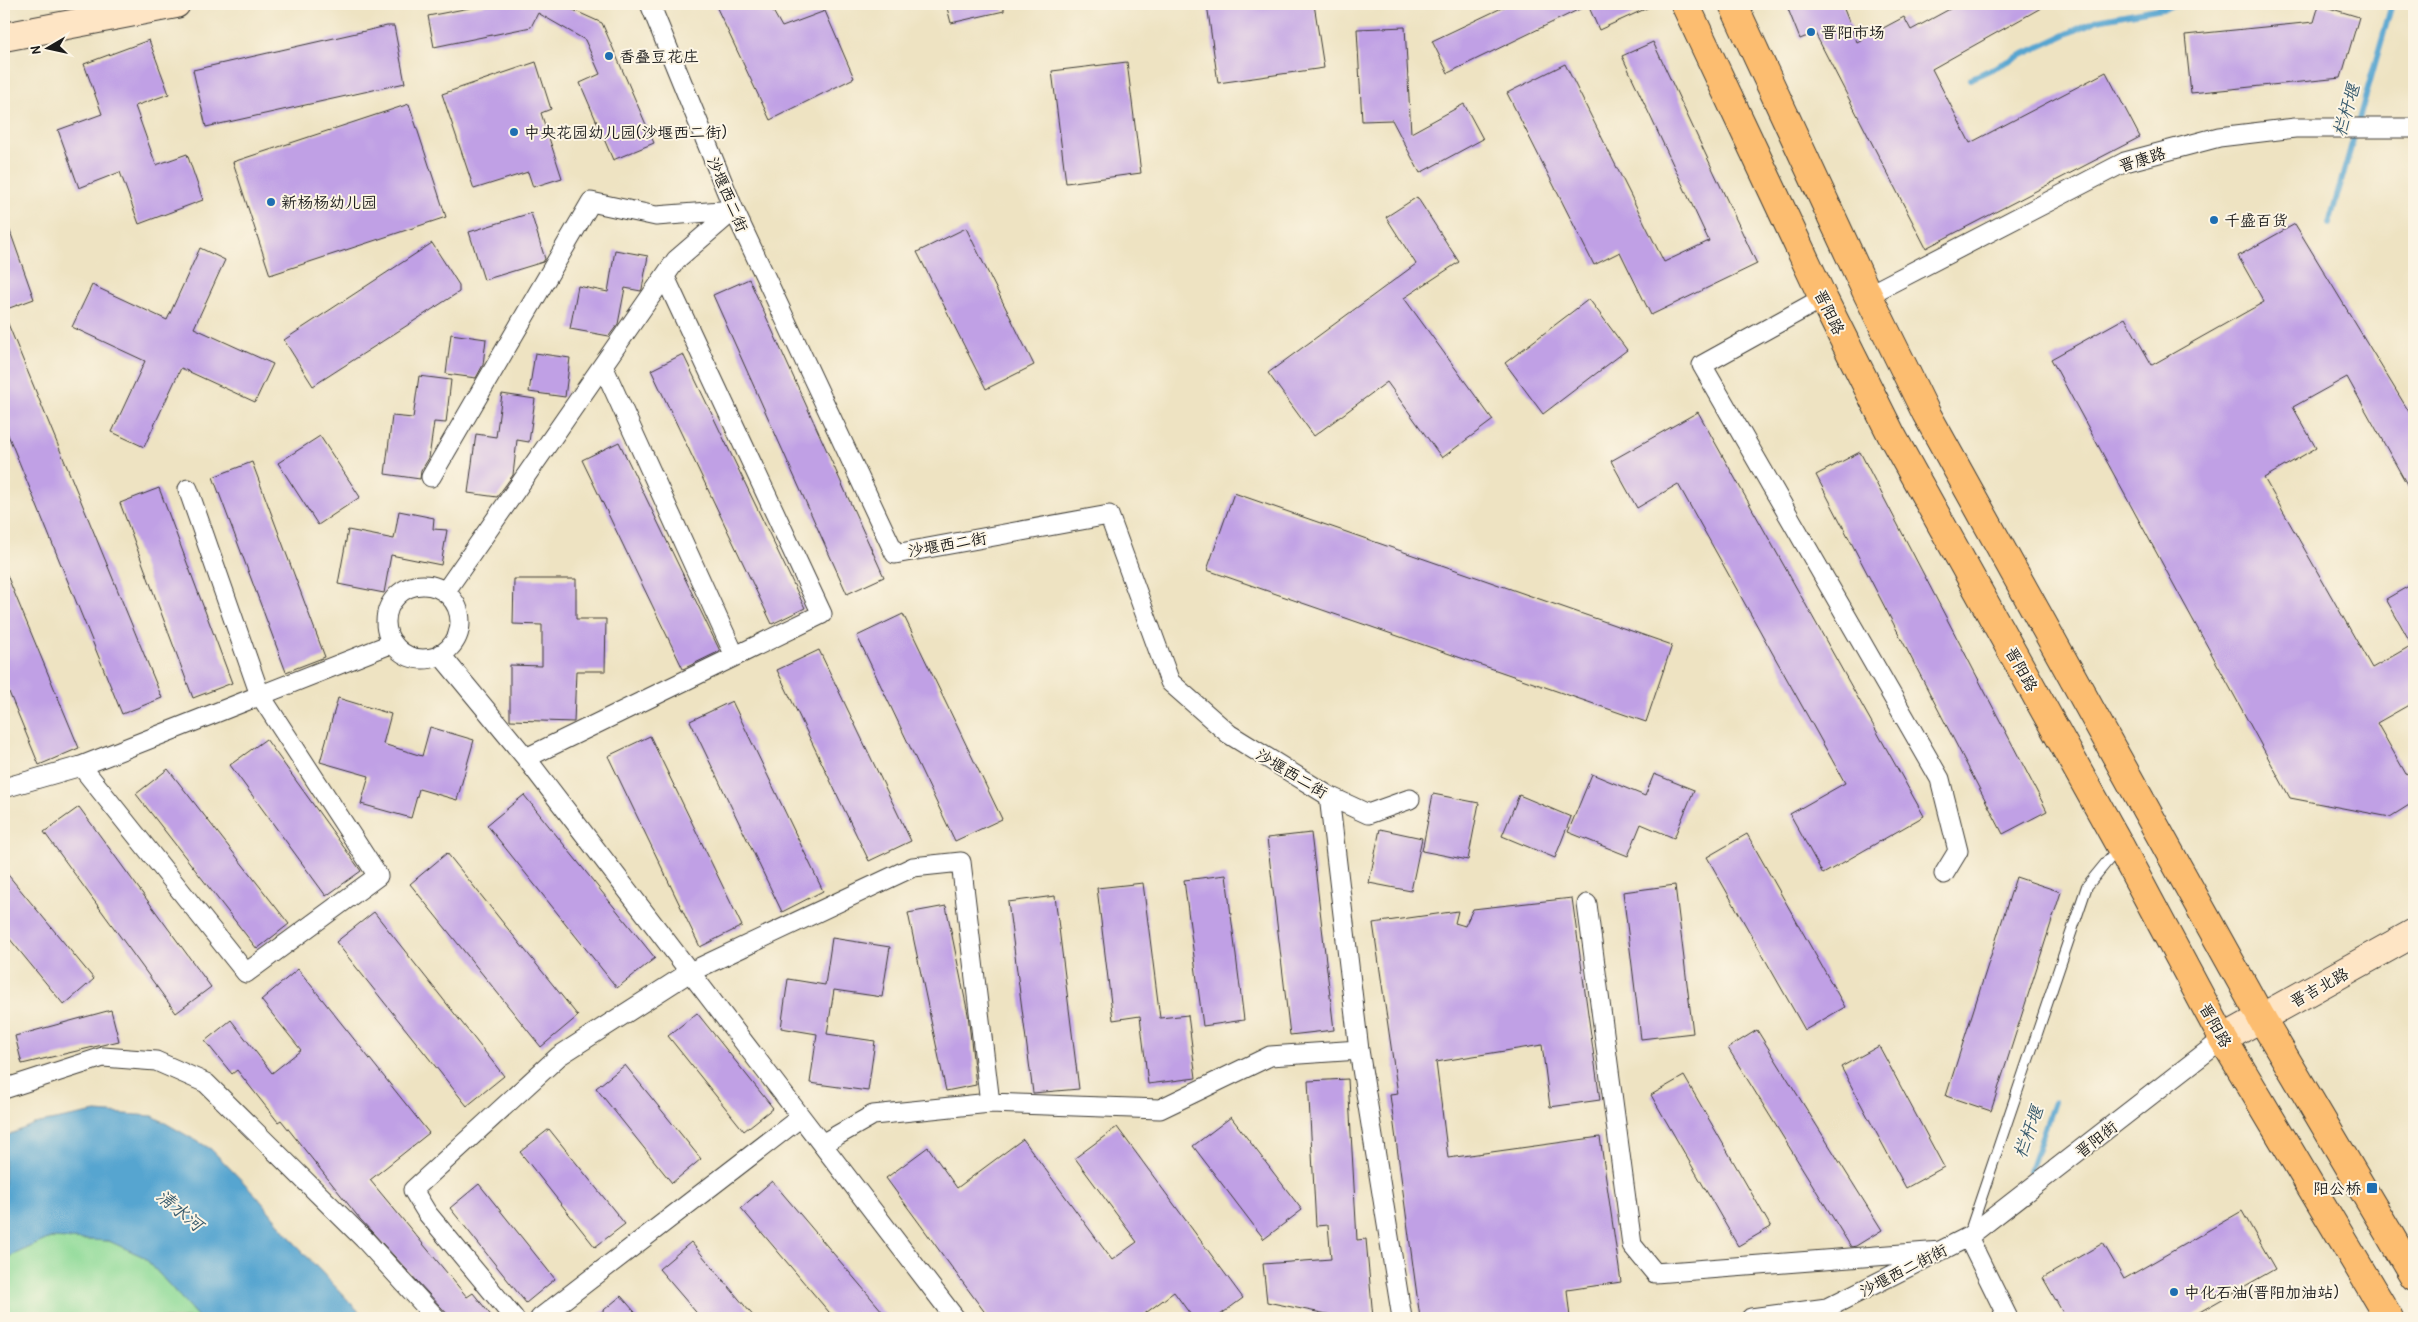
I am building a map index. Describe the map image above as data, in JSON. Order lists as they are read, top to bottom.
{
  "streets": {
    "main road": ["晋阳路"],
    "street": [
      "晋康路",
      "沙堰西二街",
      "晋吉北路",
      "晋阳街",
      "沙堰西二街街"
    ]
  },
  "crossings": [
    ["晋阳路", "晋吉北路"],
    ["晋阳路", "晋阳街"],
    ["晋吉北路", "晋阳街"],
    ["晋阳街", "沙堰西二街街"]
  ],
  "water": ["栏杆堰", "清水河"],
  "places": {
    "other": [
      "晋阳市场",
      "香叠豆花庄",
      "中央花园幼儿园(沙堰西二街)",
      "新杨杨幼儿园",
      "千盛百货",
      "中化石油(晋阳加油站)"
    ],
    "transit": ["阳公桥"]
  },
  "north": "left"
}
